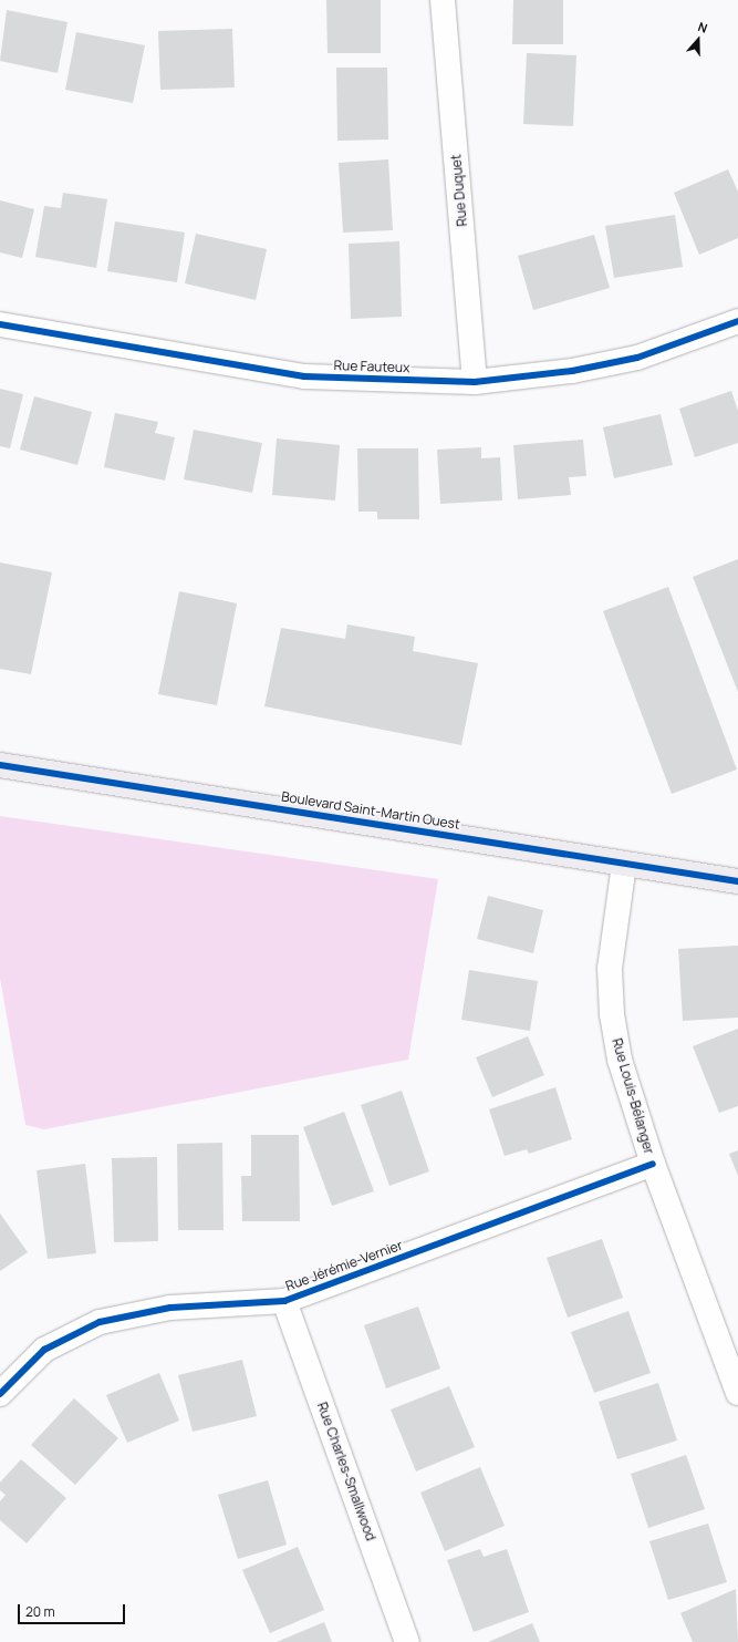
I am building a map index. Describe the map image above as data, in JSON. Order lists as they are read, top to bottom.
{
  "streets": {
    "main road": ["Boulevard Saint-Martin Ouest"],
    "street": [
      "Rue Duquet",
      "Rue Fauteux",
      "Rue Louis-Bélanger",
      "Rue Jérémie-Vernier",
      "Rue Charles-Smallwood"
    ]
  },
  "crossings": [
    ["Rue Duquet", "Rue Fauteux"],
    ["Boulevard Saint-Martin Ouest", "Rue Louis-Bélanger"],
    ["Rue Louis-Bélanger", "Rue Jérémie-Vernier"],
    ["Rue Jérémie-Vernier", "Rue Charles-Smallwood"]
  ],
  "scale_bar": "20 m",
  "north": "top"
}
